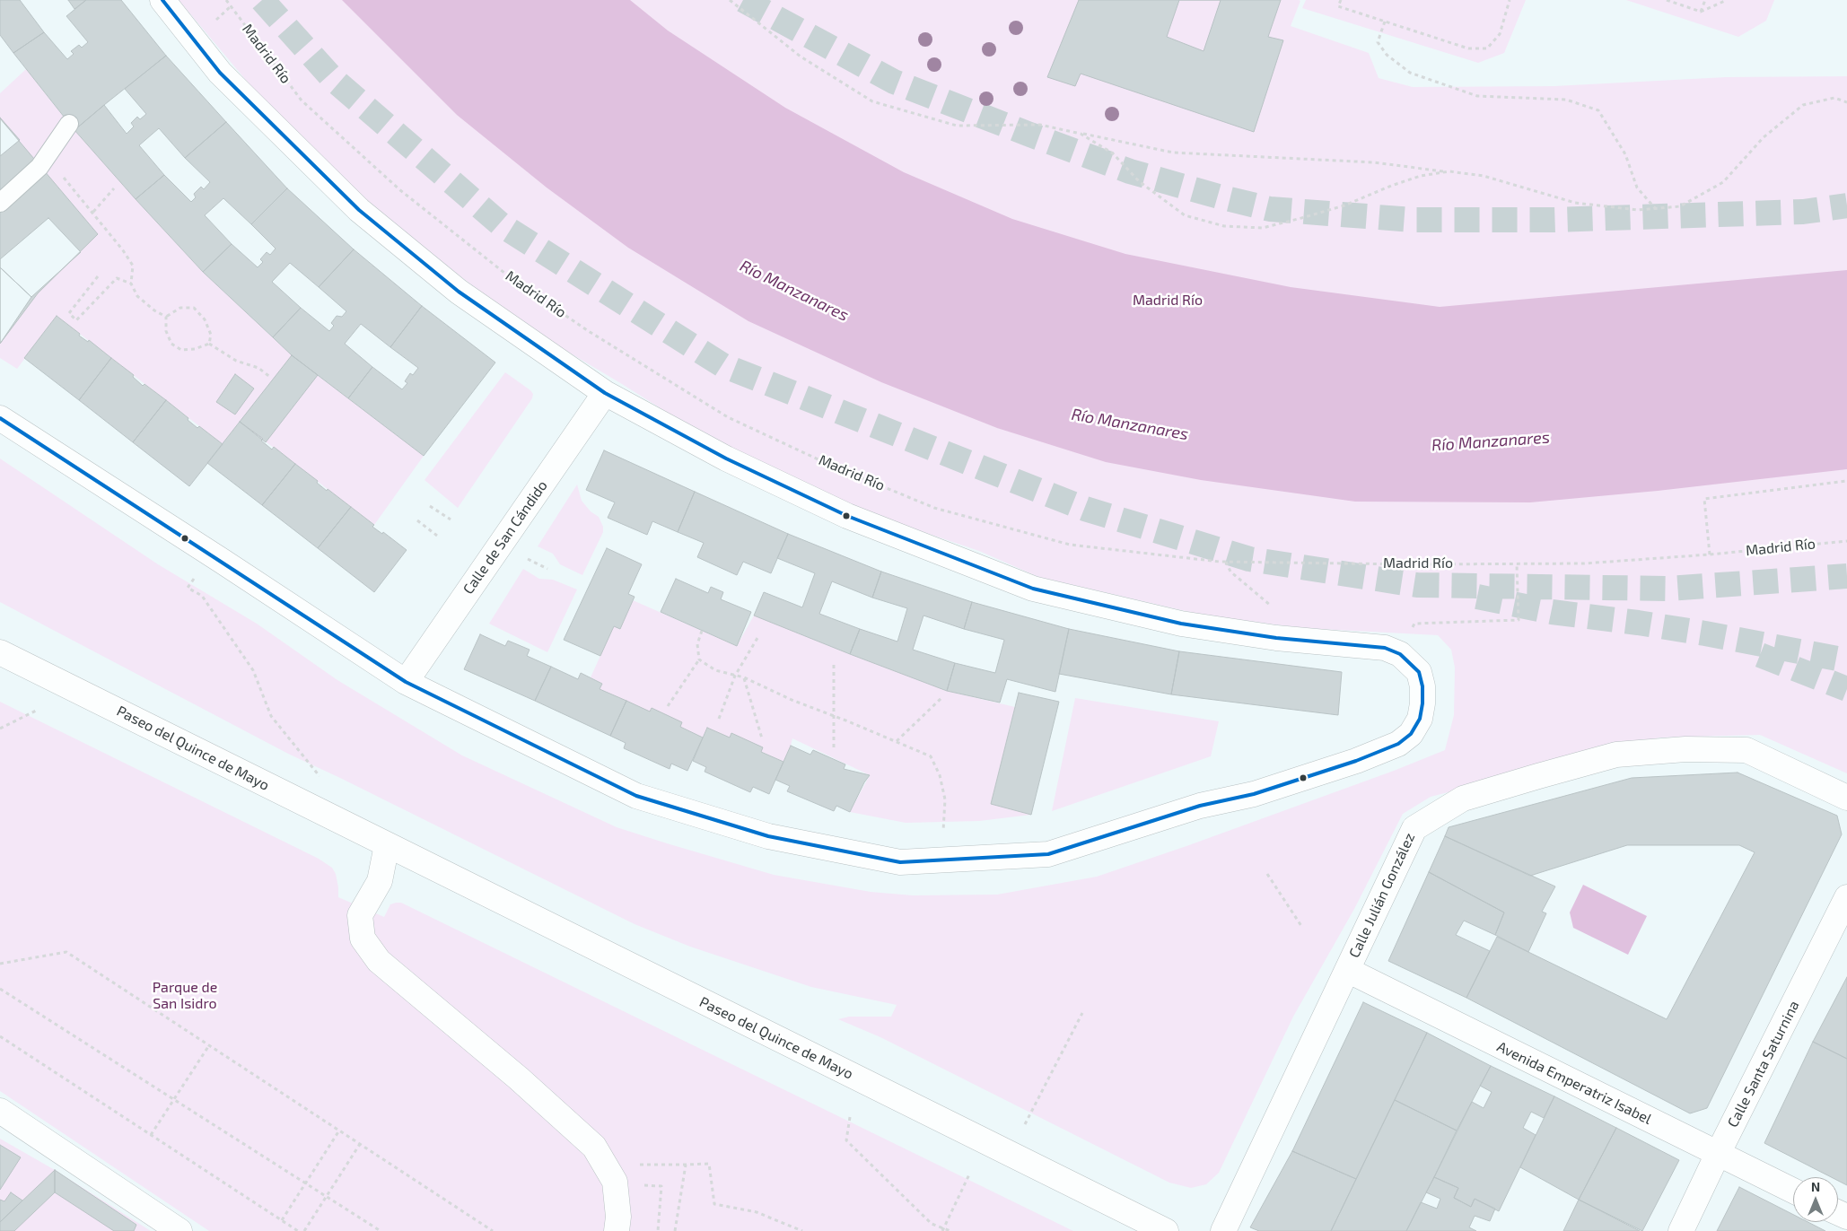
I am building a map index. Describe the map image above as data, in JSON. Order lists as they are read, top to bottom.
{
  "streets": {
    "street": [
      "Calle de San Cándido",
      "Paseo del Quince de Mayo",
      "Calle Julián González",
      "Calle Santa Saturnina",
      "Avenida Emperatriz Isabel"
    ],
    "path": ["Madrid Río"]
  },
  "crossings": [
    ["Calle Julián González", "Avenida Emperatriz Isabel"],
    ["Calle Santa Saturnina", "Avenida Emperatriz Isabel"]
  ],
  "water": ["Río Manzanares"],
  "parks": ["Madrid Río", "Parque de San Isidro"],
  "north": "top"
}
